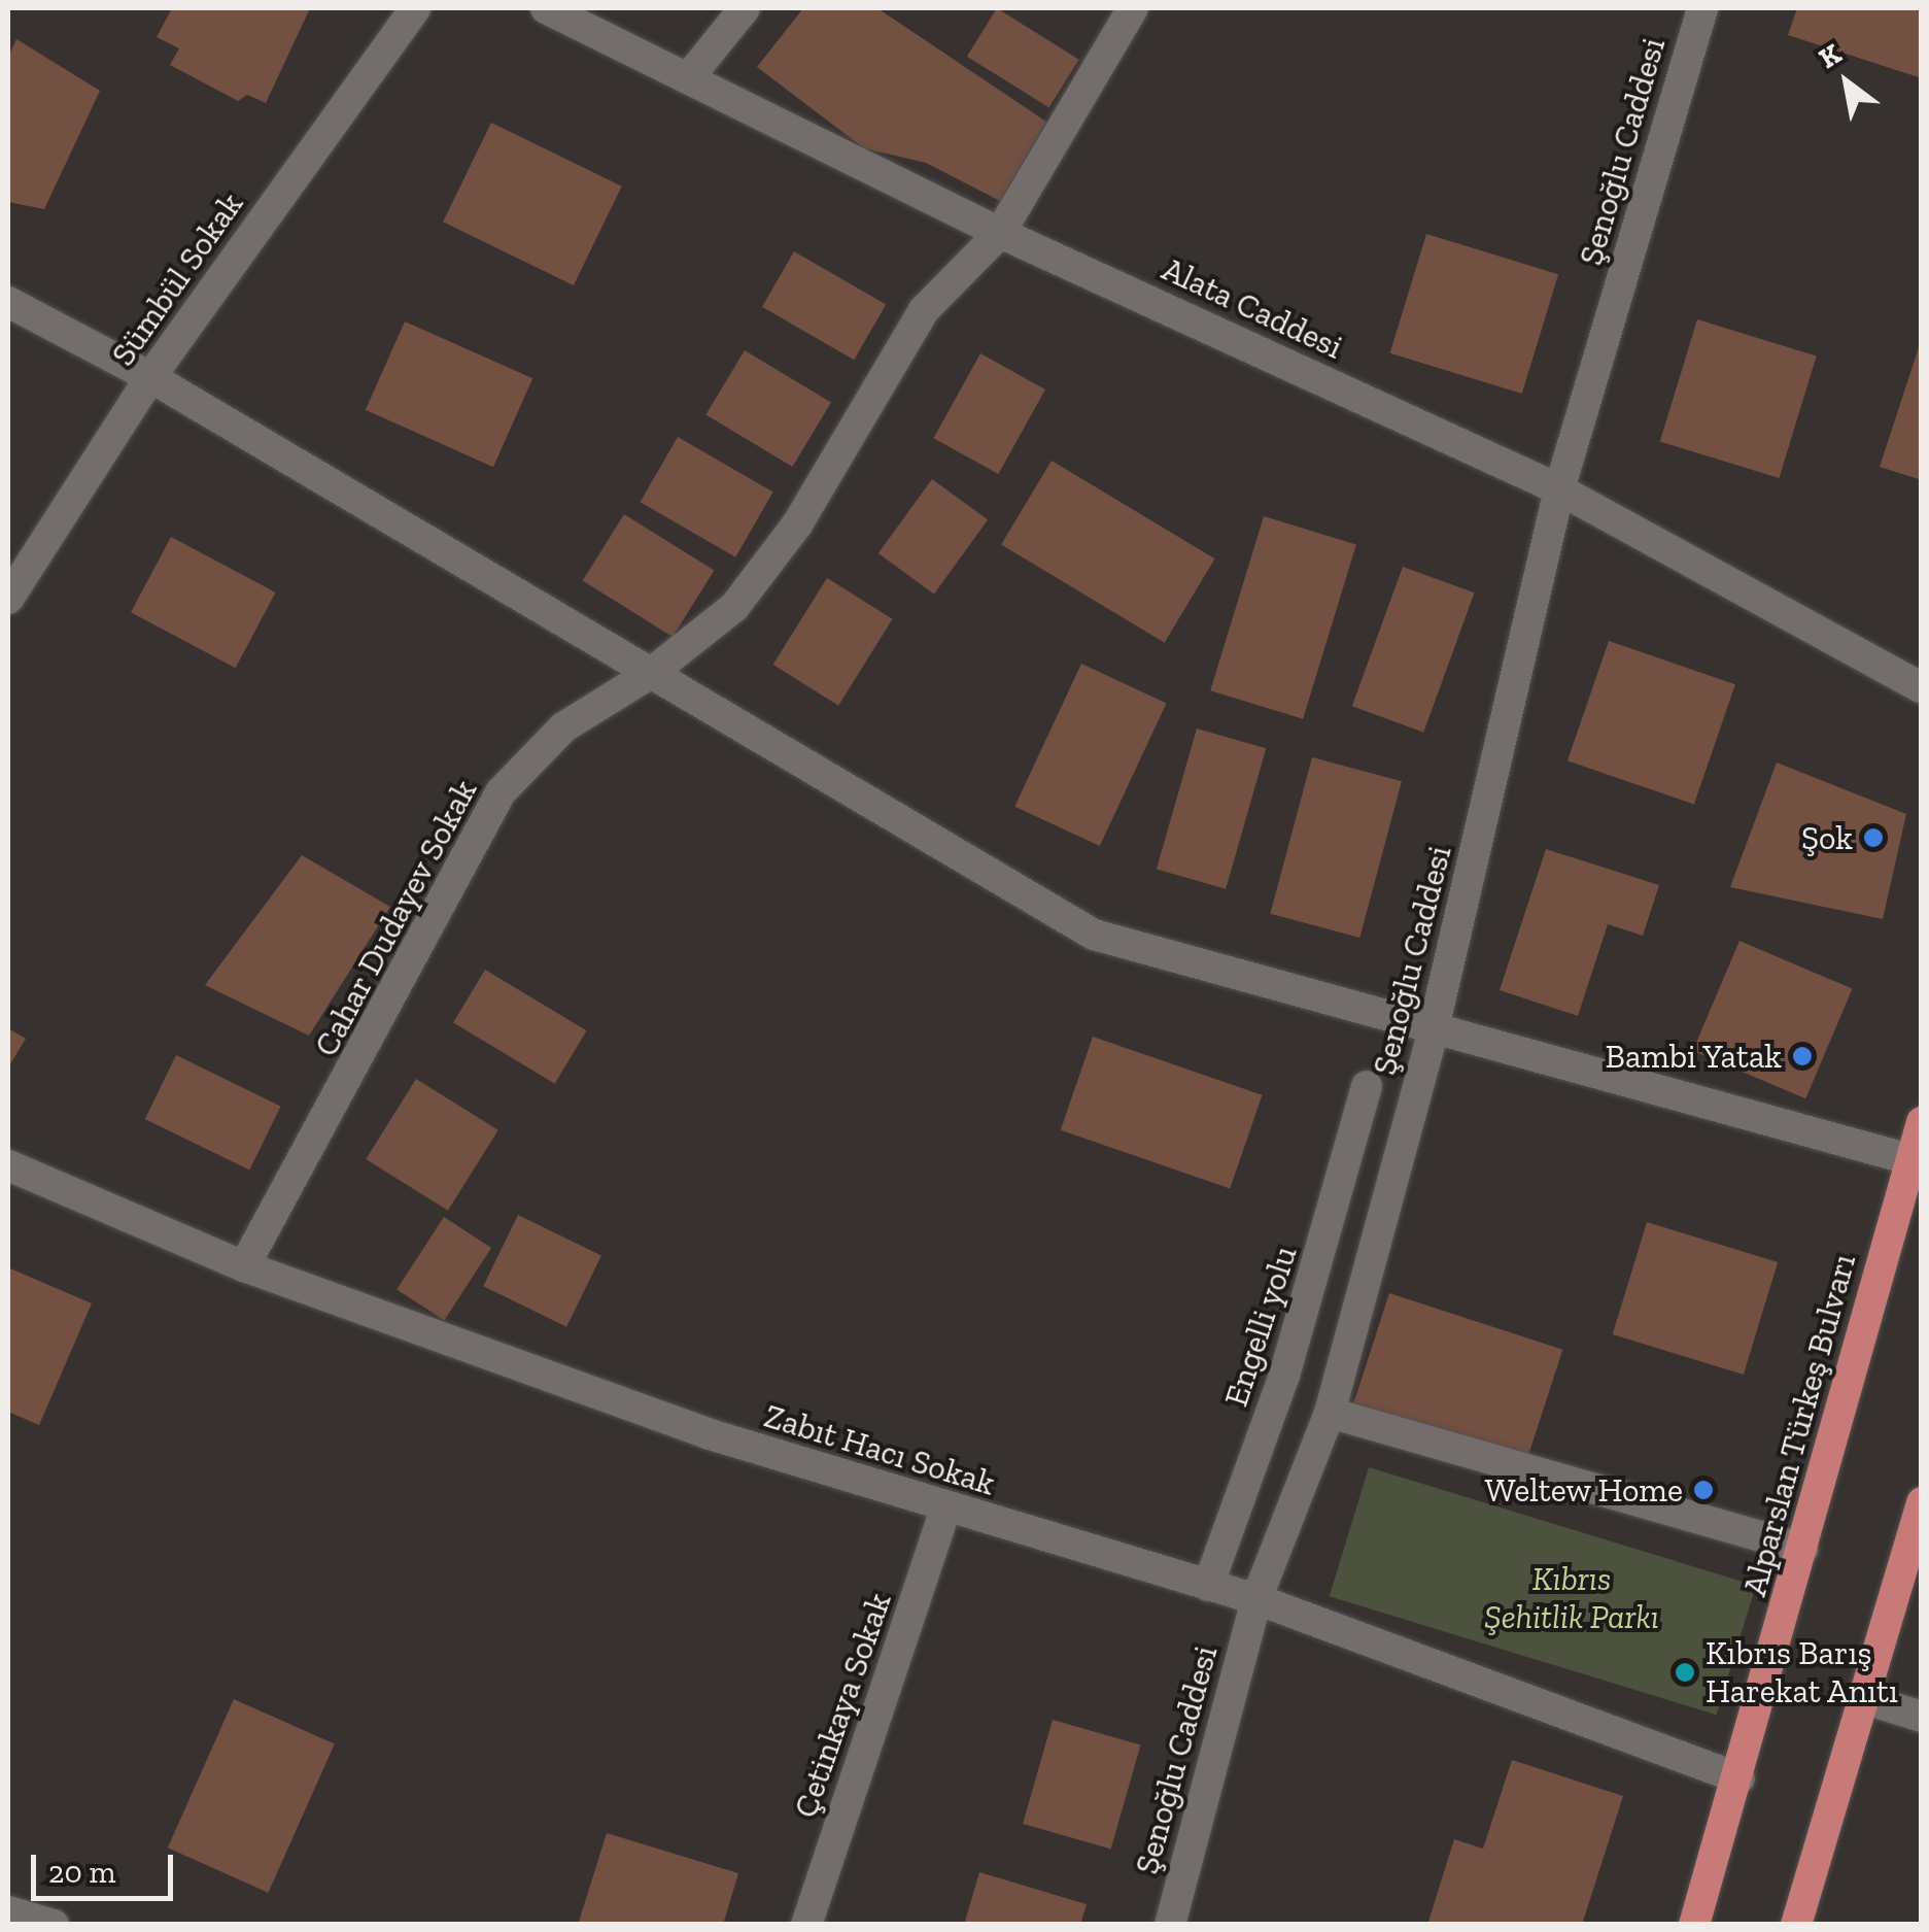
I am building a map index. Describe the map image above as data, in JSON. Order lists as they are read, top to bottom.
{
  "streets": {
    "highway": ["Alparslan Türkeş Bulvarı"],
    "street": [
      "Şenoğlu Caddesi",
      "Sümbül Sokak",
      "Alata Caddesi",
      "Cahar Dudayev Sokak",
      "Engelli yolu",
      "Zabıt Hacı Sokak",
      "Çetinkaya Sokak"
    ]
  },
  "crossings": [
    ["Şenoğlu Caddesi", "Alata Caddesi"],
    ["Şenoğlu Caddesi", "Zabıt Hacı Sokak"],
    ["Alata Caddesi", "Cahar Dudayev Sokak"],
    ["Cahar Dudayev Sokak", "Zabıt Hacı Sokak"],
    ["Engelli yolu", "Zabıt Hacı Sokak"],
    ["Alparslan Türkeş Bulvarı", "Zabıt Hacı Sokak"],
    ["Zabıt Hacı Sokak", "Çetinkaya Sokak"]
  ],
  "parks": ["Kıbrıs Şehitlik Parkı"],
  "places": [
    "Şok",
    "Bambi Yatak",
    "Weltew Home",
    "Kıbrıs Barış Harekat Anıtı"
  ],
  "scale_bar": "20 m",
  "north": "top left"
}
